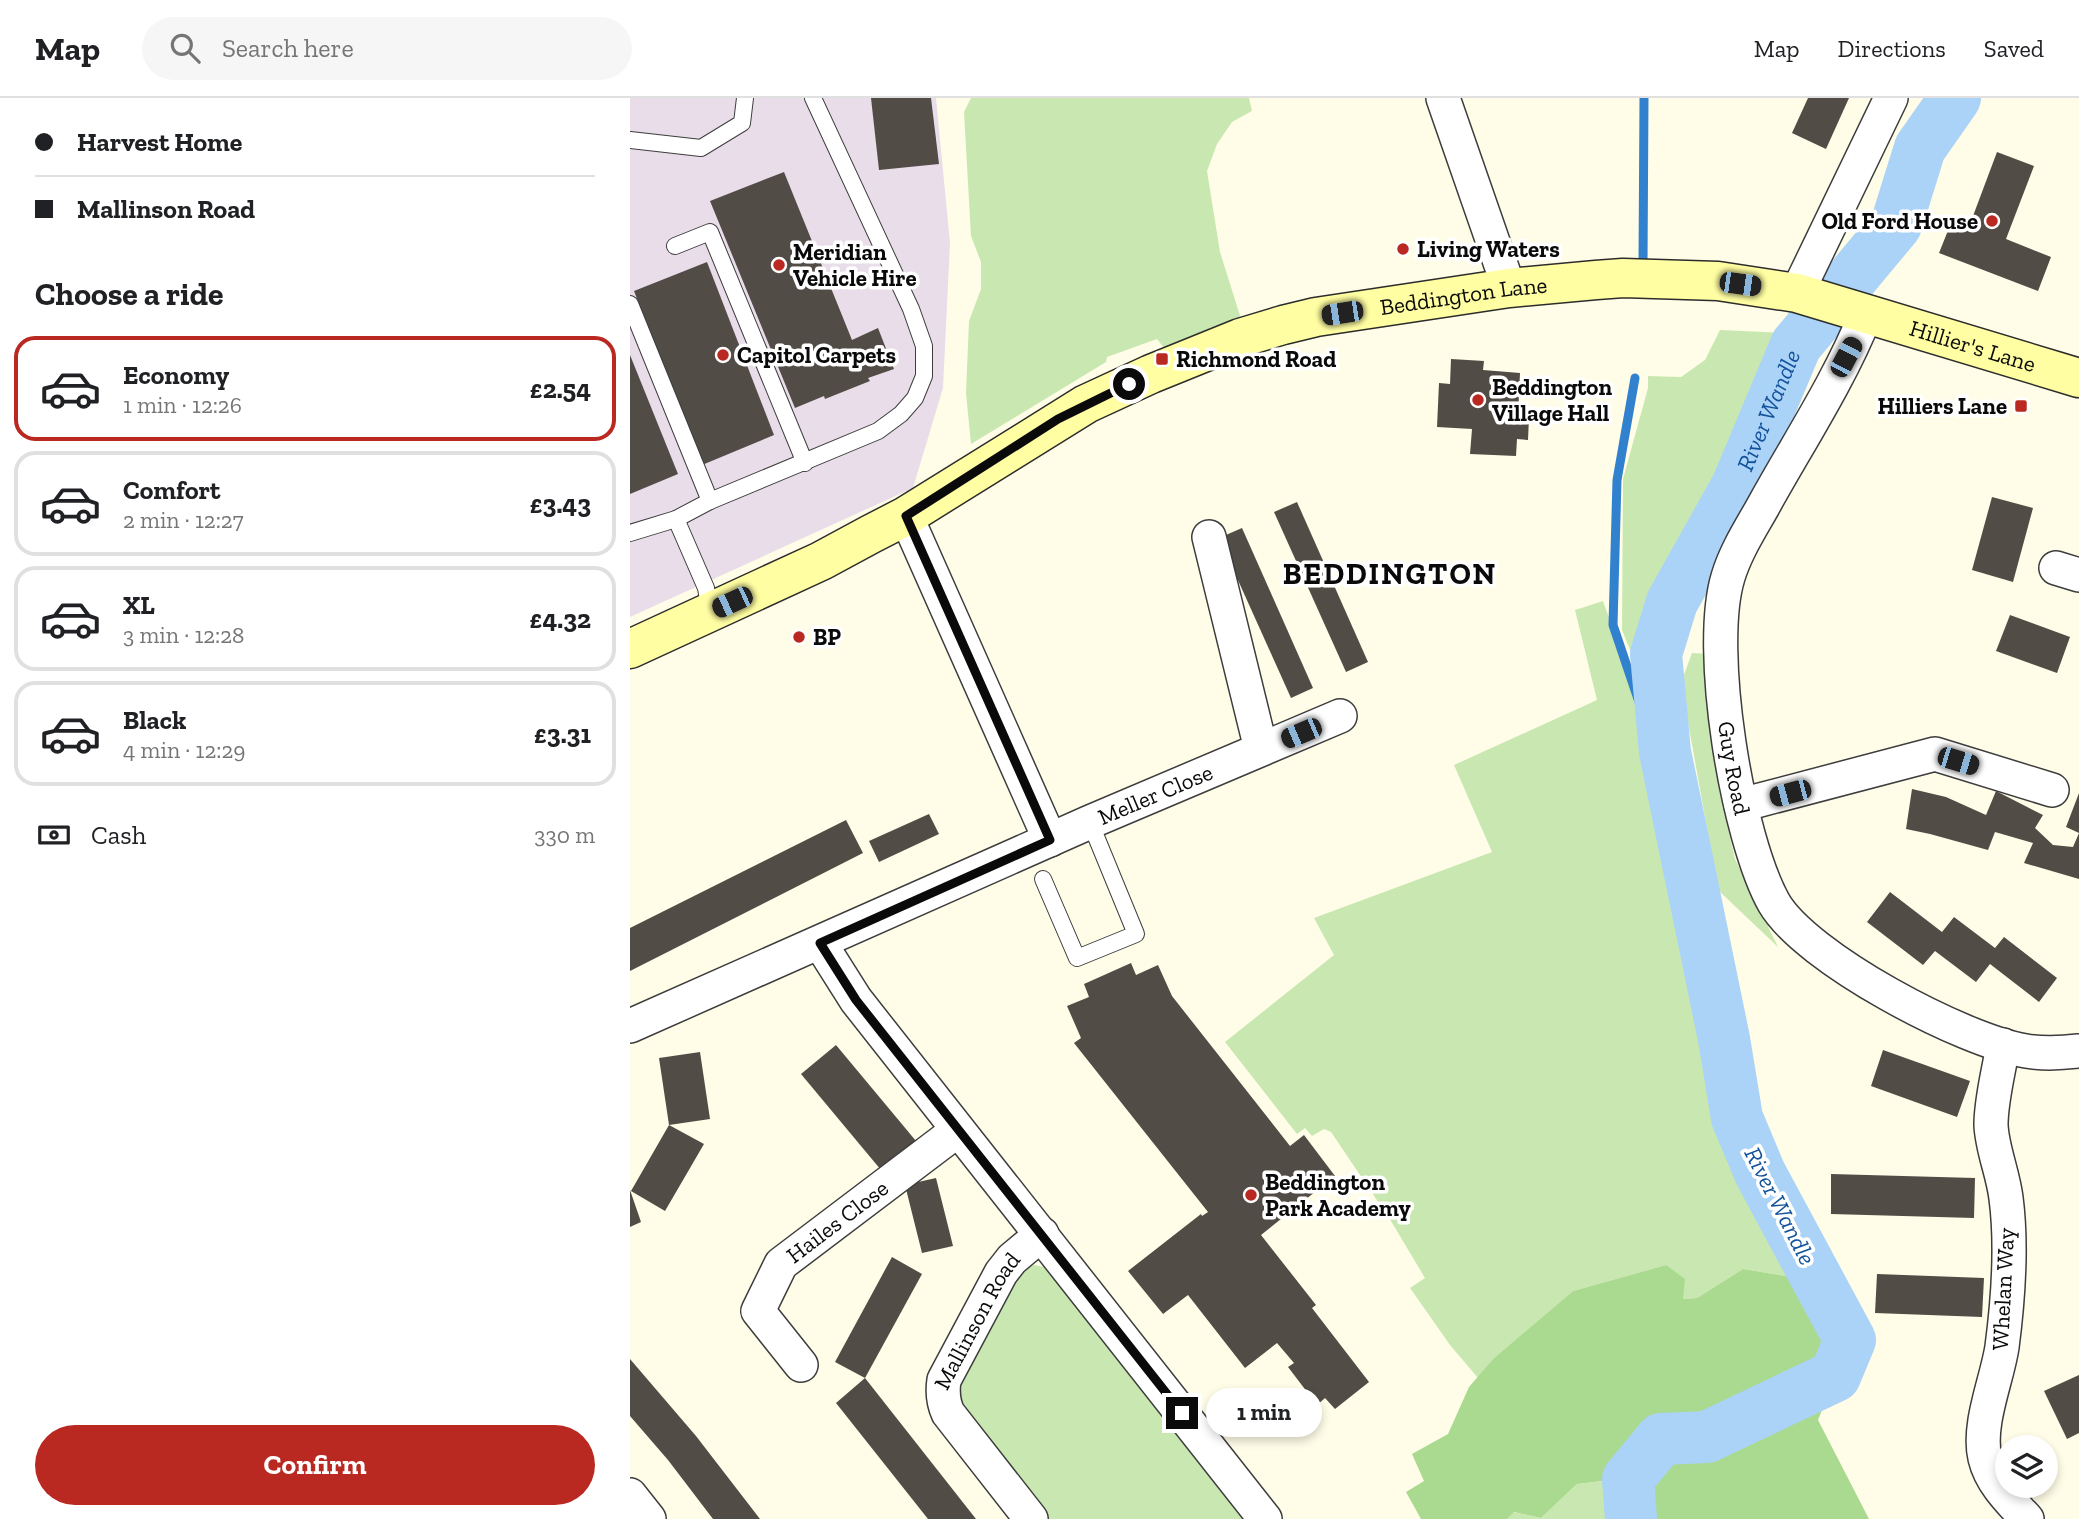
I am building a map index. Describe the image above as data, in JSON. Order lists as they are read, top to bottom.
{
  "streets": {
    "main road": ["Beddington Lane", "Hillier's Lane"],
    "street": [
      "Guy Road",
      "Meller Close",
      "Hailes Close",
      "Whelan Way",
      "Mallinson Road"
    ]
  },
  "crossings": [
    ["Beddington Lane", "Hillier's Lane"],
    ["Beddington Lane", "Guy Road"],
    ["Hillier's Lane", "Guy Road"],
    ["Guy Road", "Whelan Way"],
    ["Meller Close", "Mallinson Road"],
    ["Hailes Close", "Mallinson Road"]
  ],
  "districts": ["BEDDINGTON"],
  "water": ["River Wandle"],
  "places": {
    "other": [
      "Old Ford House",
      "Living Waters",
      "Meridian Vehicle Hire",
      "Capitol Carpets",
      "Beddington Village Hall",
      "BP",
      "Beddington Park Academy"
    ],
    "transit": ["Richmond Road", "Hilliers Lane"]
  },
  "page": {
    "header": "Map",
    "search": "Search here",
    "nav": ["Map", "Directions", "Saved"],
    "banner": ["Harvest Home", "Mallinson Road"],
    "heading": "Choose a ride",
    "list": [
      {
        "name": "Economy",
        "note": "1 min · 12:26",
        "value": "£2.54"
      },
      {
        "name": "Comfort",
        "note": "2 min · 12:27",
        "value": "£3.43"
      },
      {
        "name": "XL",
        "note": "3 min · 12:28",
        "value": "£4.32"
      },
      {
        "name": "Black",
        "note": "4 min · 12:29",
        "value": "£3.31"
      }
    ],
    "pay": ["Cash", "330 m"],
    "bubble": "1 min",
    "buttons": "Confirm"
  }
}
